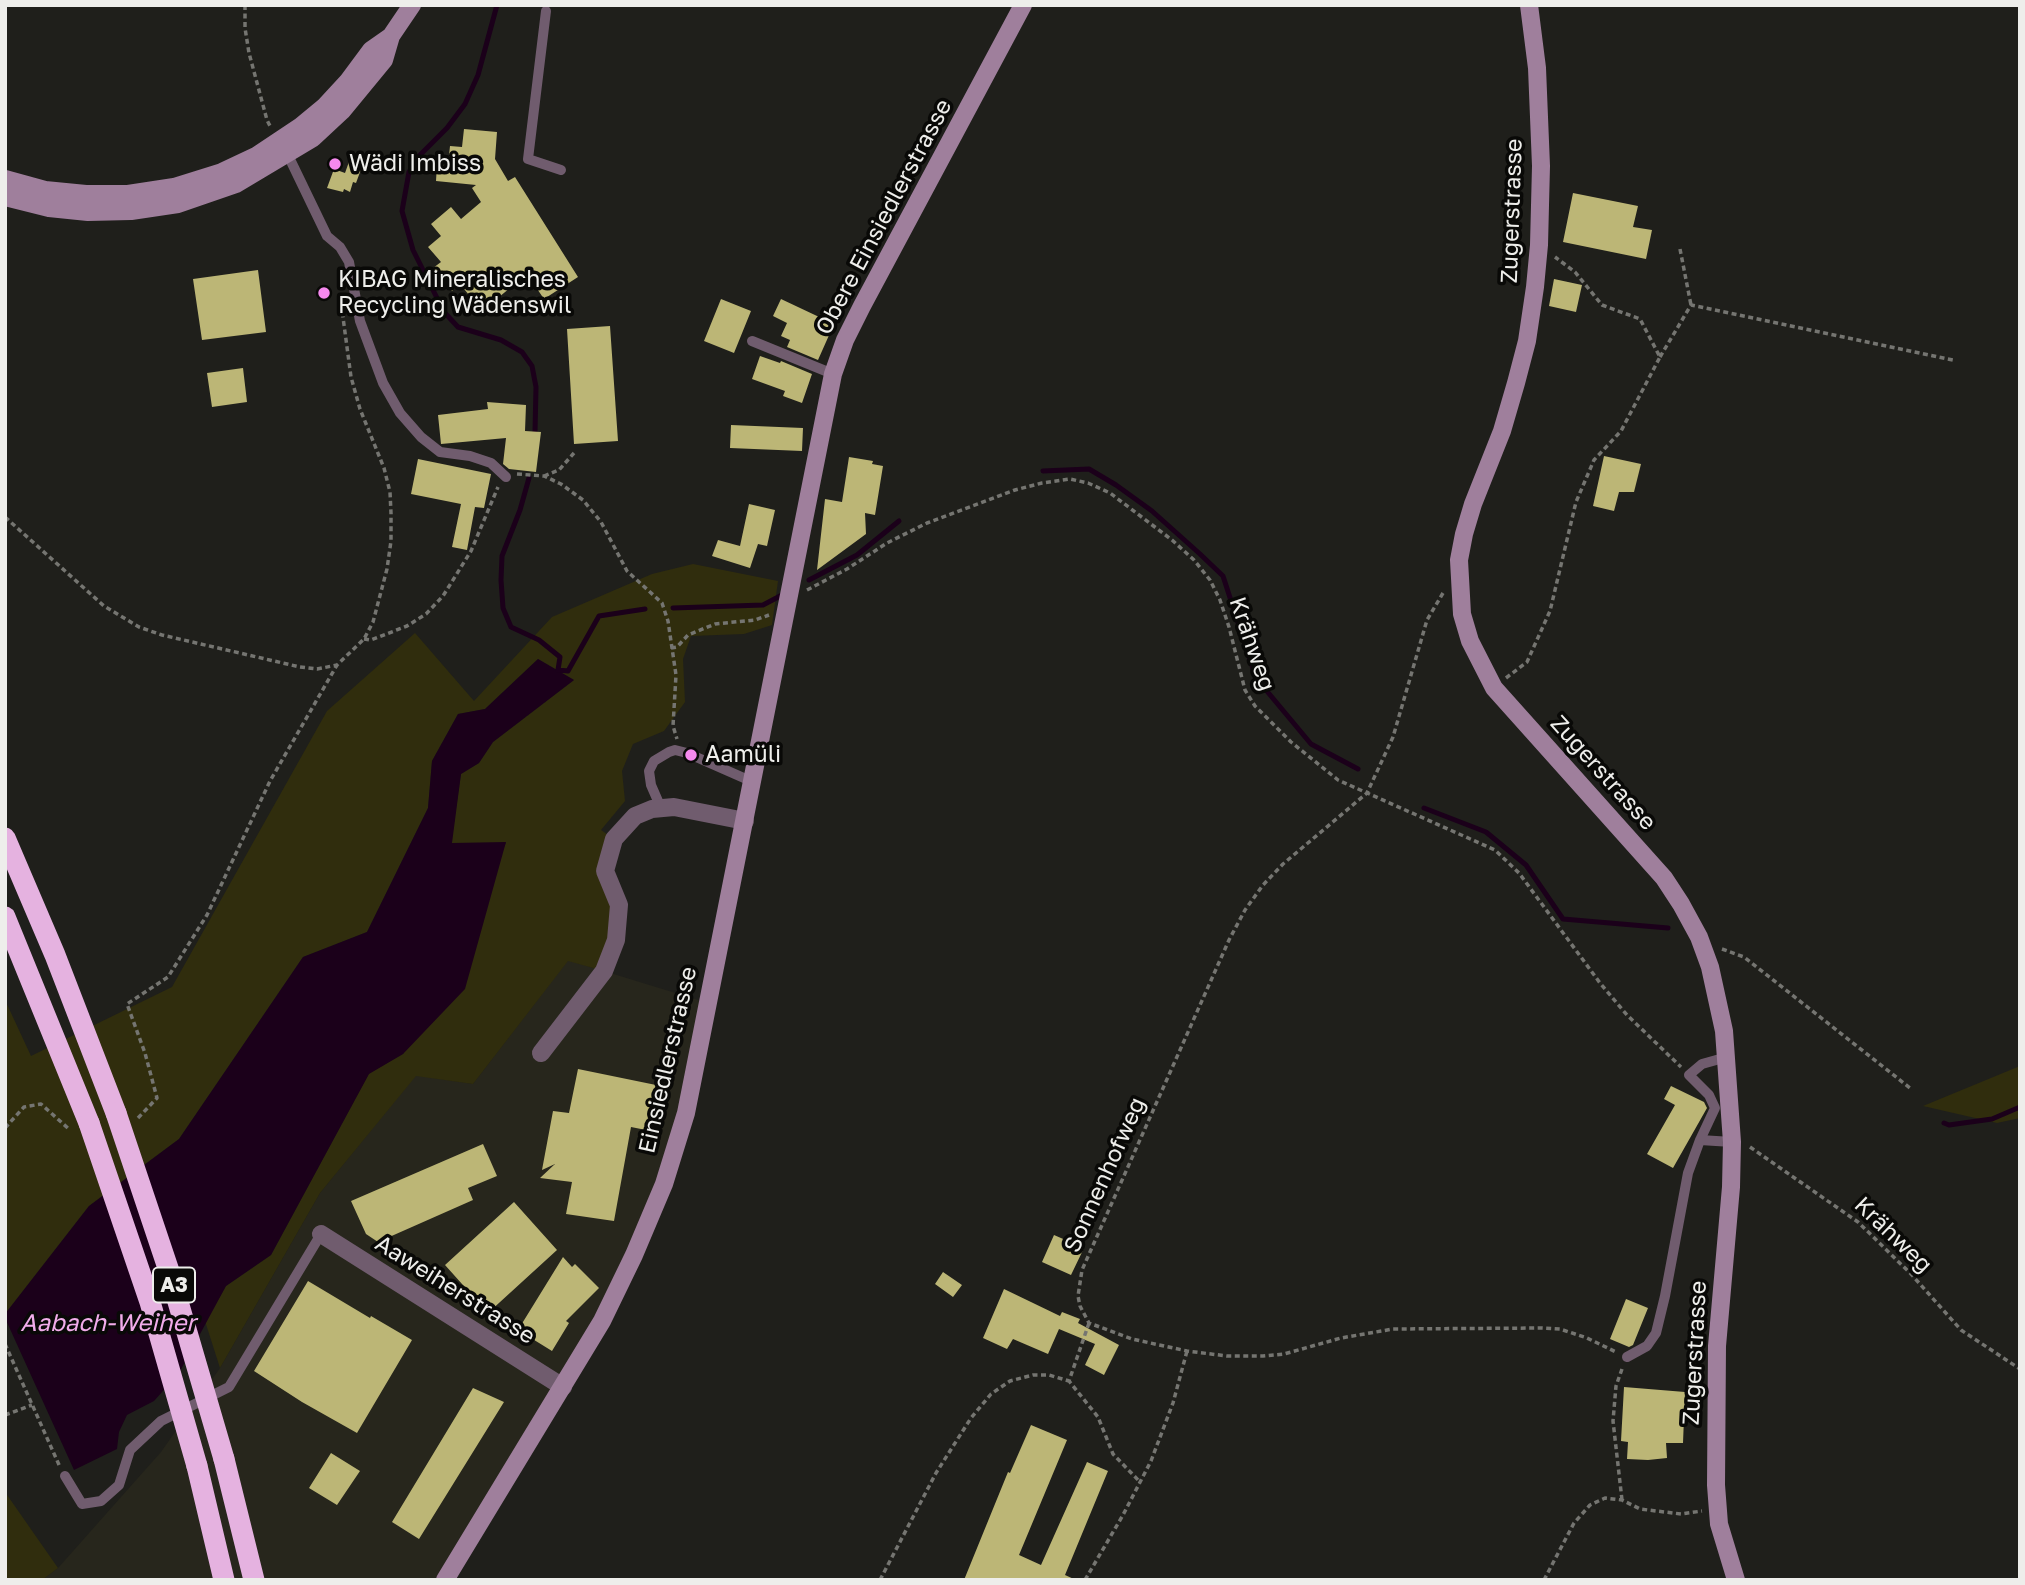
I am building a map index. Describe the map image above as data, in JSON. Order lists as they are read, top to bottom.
{
  "streets": {
    "highway": ["A3"],
    "main road": ["Zugerstrasse", "Obere Einsiedlerstrasse", "Einsiedlerstrasse"],
    "street": ["Aaweiherstrasse"],
    "path": ["Krähweg", "Sonnenhofweg"]
  },
  "crossings": [
    ["Zugerstrasse", "Krähweg"],
    ["Zugerstrasse", "Sonnenhofweg"],
    ["Obere Einsiedlerstrasse", "Krähweg"],
    ["Obere Einsiedlerstrasse", "Einsiedlerstrasse"],
    ["Krähweg", "Einsiedlerstrasse"],
    ["Krähweg", "Sonnenhofweg"],
    ["Einsiedlerstrasse", "Aaweiherstrasse"]
  ],
  "water": ["Aabach-Weiher"],
  "places": ["Wädi Imbiss", "KIBAG Mineralisches Recycling Wädenswil", "Aamüli"]
}
